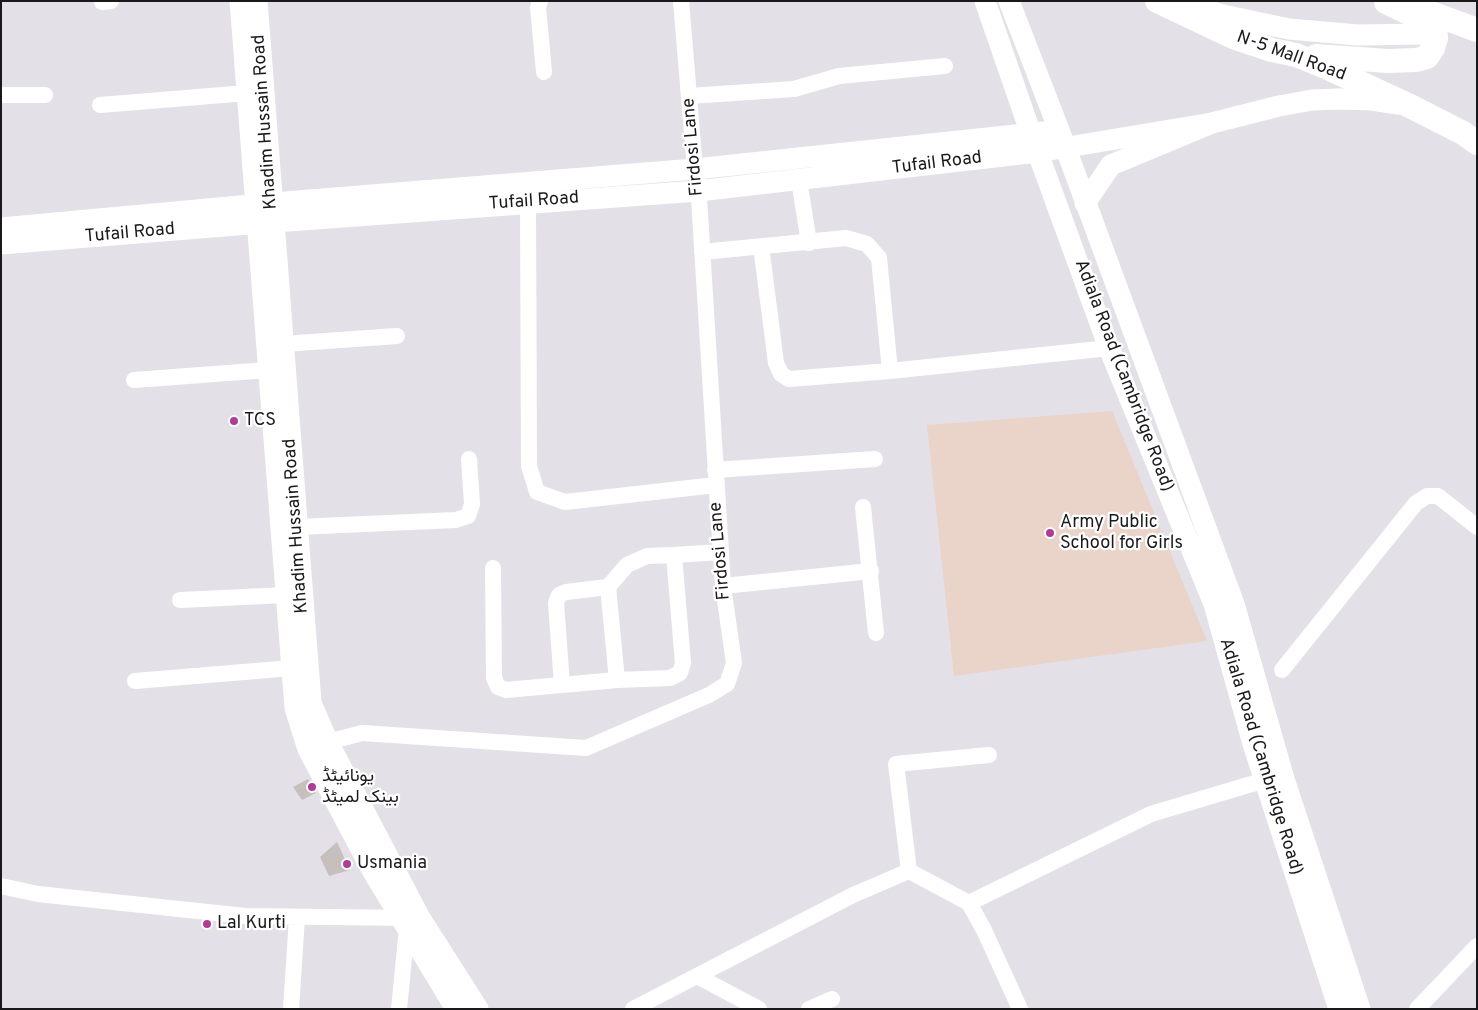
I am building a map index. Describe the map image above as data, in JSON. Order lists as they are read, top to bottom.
{
  "streets": {
    "highway": ["N-5 Mall Road"],
    "main road": ["Khadim Hussain Road", "Tufail Road", "Adiala Road (Cambridge Road)"],
    "street": ["Firdosi Lane"]
  },
  "crossings": [
    ["Khadim Hussain Road", "Firdosi Lane"],
    ["Khadim Hussain Road", "Tufail Road"],
    ["Firdosi Lane", "Tufail Road"],
    ["Tufail Road", "Adiala Road (Cambridge Road)"]
  ],
  "places": [
    "TCS",
    "Army Public School for Girls",
    "یونائیٹڈ بینک لمیٹڈ",
    "Usmania",
    "Lal Kurti"
  ]
}
